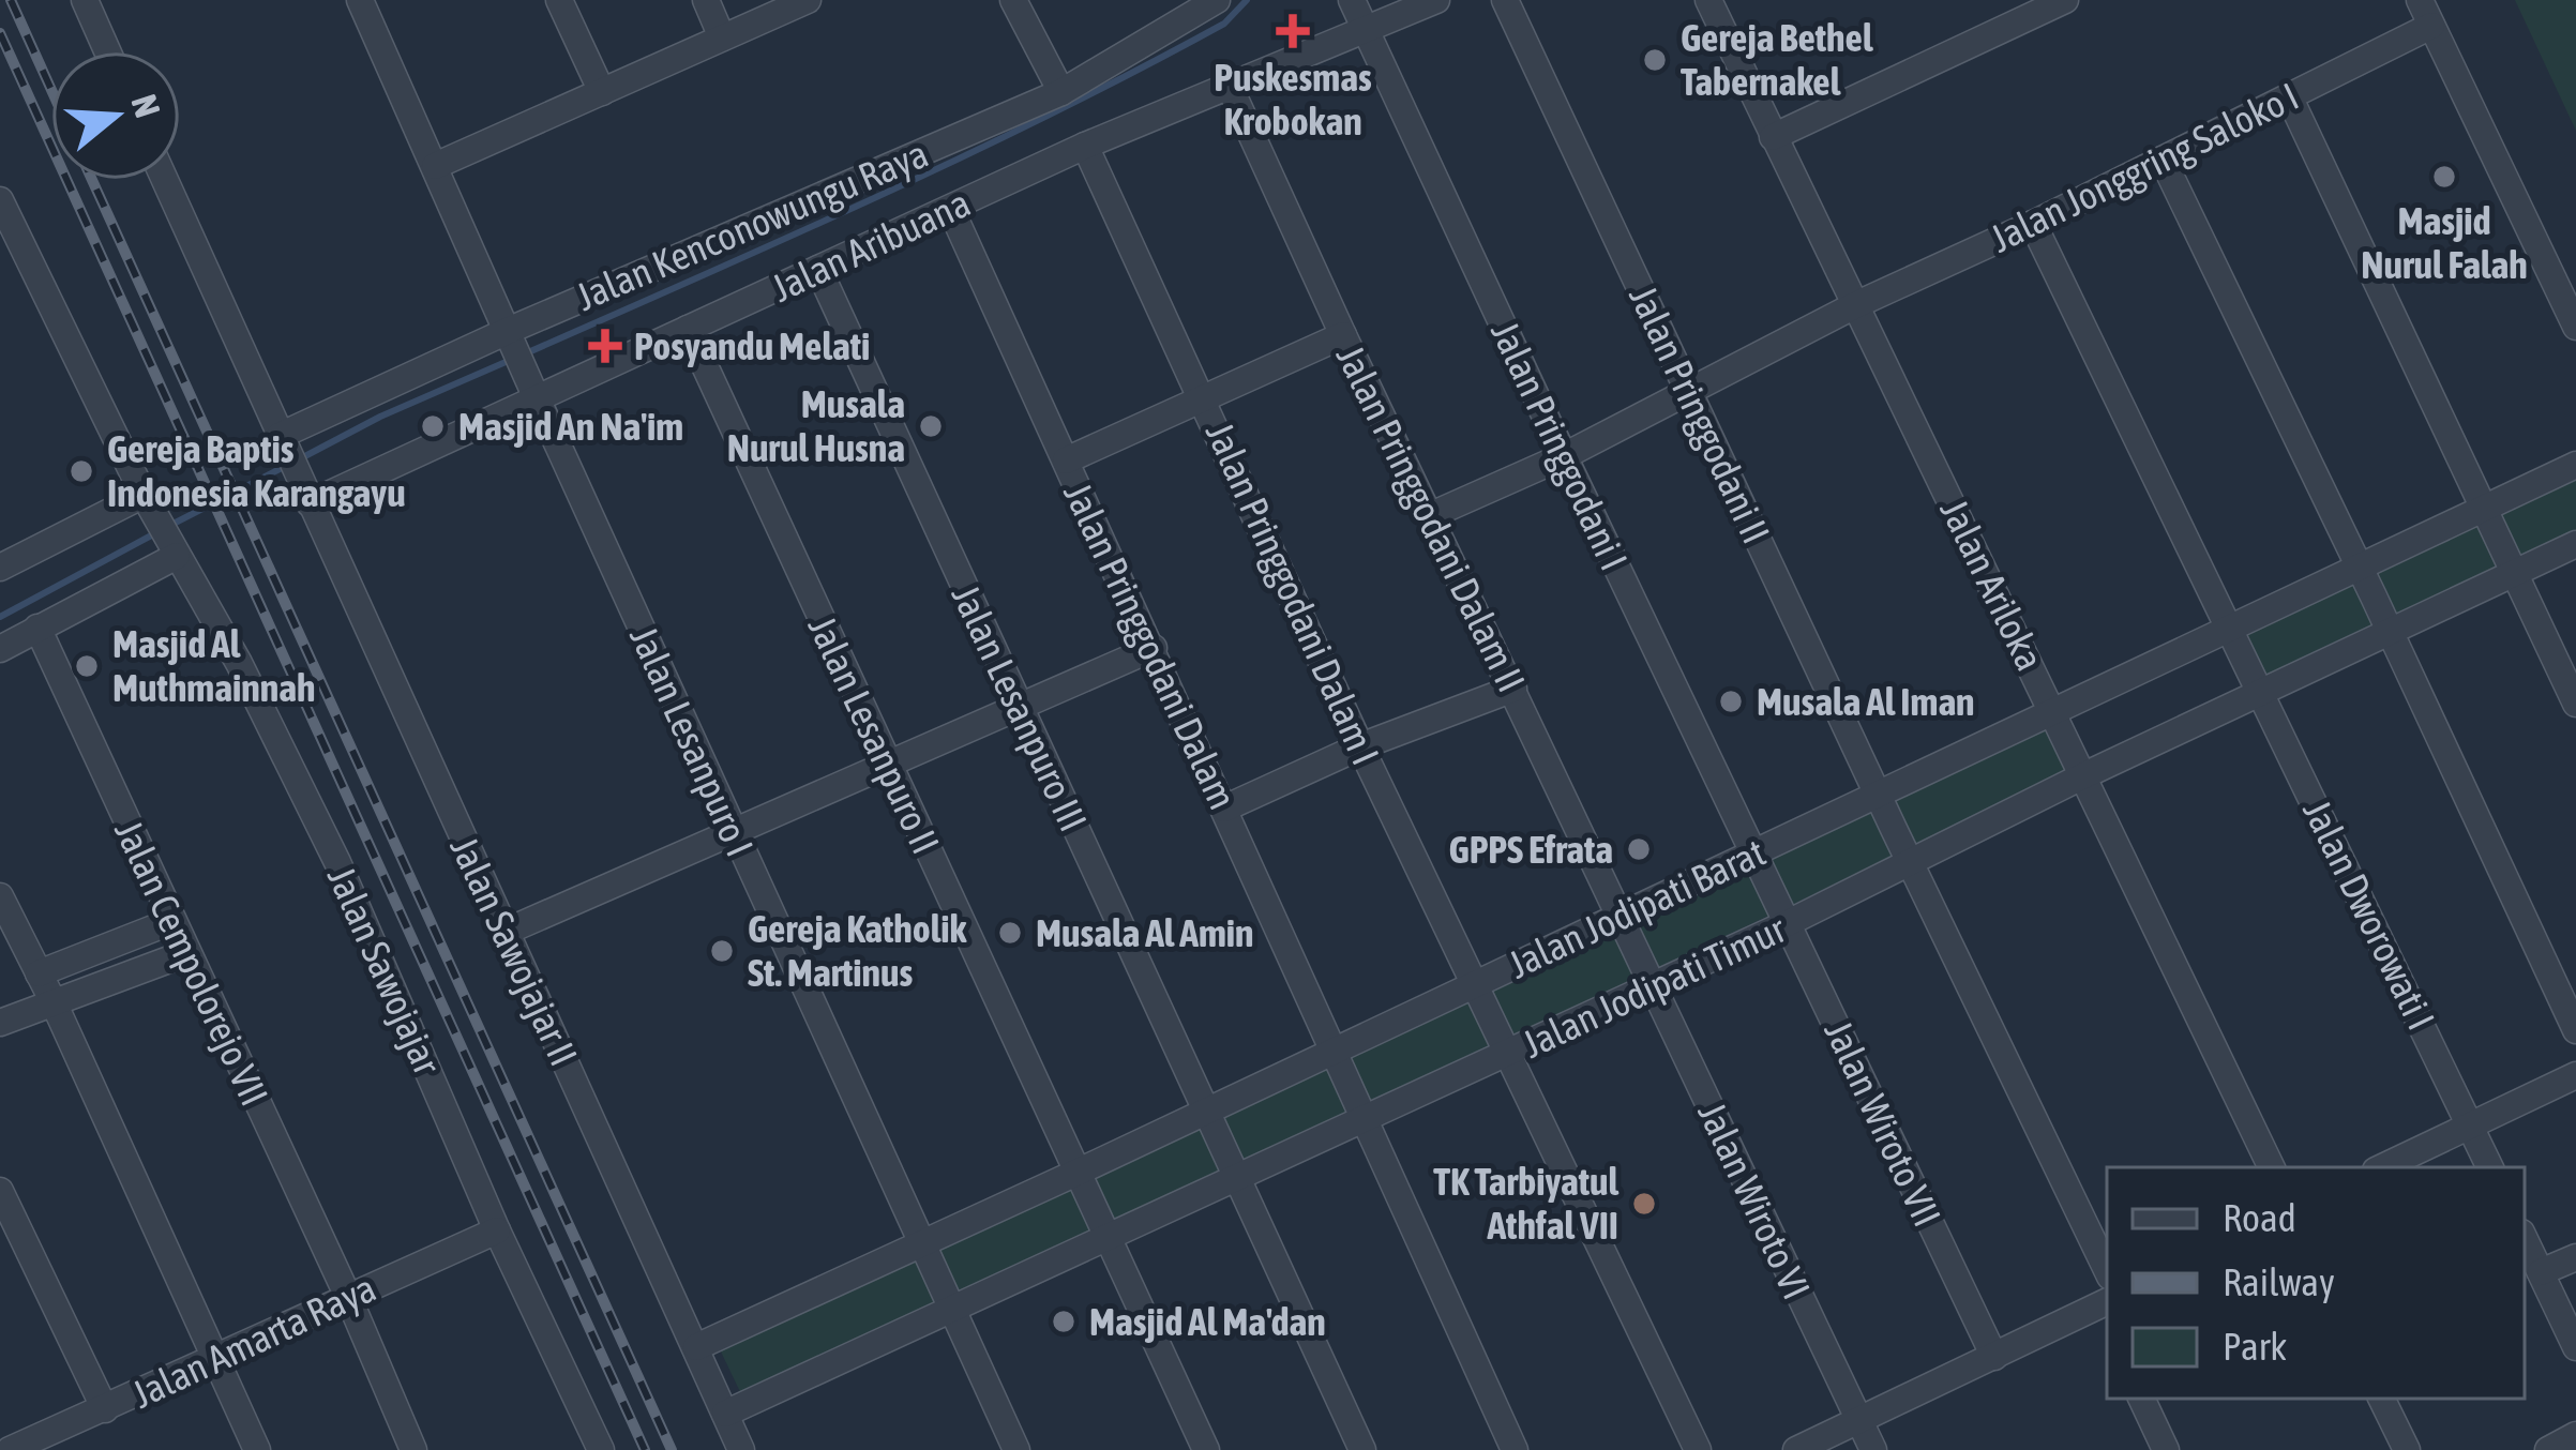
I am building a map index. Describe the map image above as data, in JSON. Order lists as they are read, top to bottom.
{
  "streets": {
    "street": [
      "Jalan Jonggring Saloko I",
      "Jalan Kenconowungu Raya",
      "Jalan Aribuana",
      "Jalan Pringgodani II",
      "Jalan Pringgodani I",
      "Jalan Pringgodani Dalam II",
      "Jalan Ariloka",
      "Jalan Pringgodani Dalam I",
      "Jalan Pringgodani Dalam",
      "Jalan Lesanpuro III",
      "Jalan Lesanpuro II",
      "Jalan Lesanpuro I",
      "Jalan Jodipati Barat",
      "Jalan Dworowati I",
      "Jalan Sawojajar II",
      "Jalan Cempolorejo VII",
      "Jalan Sawojajar",
      "Jalan Jodipati Timur",
      "Jalan Wiroto VII",
      "Jalan Wiroto VI",
      "Jalan Amarta Raya"
    ]
  },
  "crossings": [
    ["Jalan Jonggring Saloko I", "Jalan Pringgodani II"],
    ["Jalan Jonggring Saloko I", "Jalan Pringgodani I"],
    ["Jalan Jonggring Saloko I", "Jalan Pringgodani Dalam II"],
    ["Jalan Jonggring Saloko I", "Jalan Ariloka"],
    ["Jalan Jonggring Saloko I", "Jalan Dworowati I"],
    ["Jalan Kenconowungu Raya", "Jalan Lesanpuro I"],
    ["Jalan Kenconowungu Raya", "Jalan Sawojajar II"],
    ["Jalan Aribuana", "Jalan Pringgodani I"],
    ["Jalan Aribuana", "Jalan Pringgodani Dalam II"],
    ["Jalan Aribuana", "Jalan Pringgodani Dalam I"],
    ["Jalan Aribuana", "Jalan Pringgodani Dalam"],
    ["Jalan Aribuana", "Jalan Lesanpuro III"],
    ["Jalan Aribuana", "Jalan Lesanpuro II"],
    ["Jalan Aribuana", "Jalan Lesanpuro I"],
    ["Jalan Aribuana", "Jalan Sawojajar II"],
    ["Jalan Pringgodani II", "Jalan Jodipati Barat"],
    ["Jalan Pringgodani II", "Jalan Jodipati Timur"],
    ["Jalan Pringgodani I", "Jalan Jodipati Barat"],
    ["Jalan Pringgodani I", "Jalan Wiroto VII"],
    ["Jalan Pringgodani Dalam II", "Jalan Jodipati Barat"],
    ["Jalan Pringgodani Dalam II", "Jalan Wiroto VI"],
    ["Jalan Ariloka", "Jalan Jodipati Barat"],
    ["Jalan Ariloka", "Jalan Jodipati Timur"],
    ["Jalan Pringgodani Dalam I", "Jalan Jodipati Barat"],
    ["Jalan Pringgodani Dalam I", "Jalan Jodipati Timur"],
    ["Jalan Pringgodani Dalam", "Jalan Jodipati Barat"],
    ["Jalan Pringgodani Dalam", "Jalan Jodipati Timur"],
    ["Jalan Lesanpuro III", "Jalan Jodipati Barat"],
    ["Jalan Lesanpuro III", "Jalan Jodipati Timur"],
    ["Jalan Lesanpuro II", "Jalan Jodipati Barat"],
    ["Jalan Lesanpuro II", "Jalan Jodipati Timur"],
    ["Jalan Lesanpuro I", "Jalan Jodipati Barat"],
    ["Jalan Lesanpuro I", "Jalan Jodipati Timur"],
    ["Jalan Jodipati Barat", "Jalan Dworowati I"],
    ["Jalan Jodipati Barat", "Jalan Sawojajar II"],
    ["Jalan Dworowati I", "Jalan Jodipati Timur"],
    ["Jalan Sawojajar II", "Jalan Jodipati Timur"],
    ["Jalan Cempolorejo VII", "Jalan Amarta Raya"],
    ["Jalan Sawojajar", "Jalan Amarta Raya"],
    ["Jalan Jodipati Timur", "Jalan Wiroto VII"],
    ["Jalan Jodipati Timur", "Jalan Wiroto VI"]
  ],
  "places": {
    "health": ["Puskesmas Krobokan", "Posyandu Melati"],
    "other": [
      "Gereja Bethel Tabernakel",
      "Masjid Nurul Falah",
      "Masjid An Na'im",
      "Musala Nurul Husna",
      "Gereja Baptis Indonesia Karangayu",
      "Masjid Al Muthmainnah",
      "Musala Al Iman",
      "GPPS Efrata",
      "Musala Al Amin",
      "Gereja Katholik St. Martinus",
      "TK Tarbiyatul Athfal VII",
      "Masjid Al Ma'dan"
    ]
  },
  "legend": ["Road", "Railway", "Park"],
  "north": "right"
}
